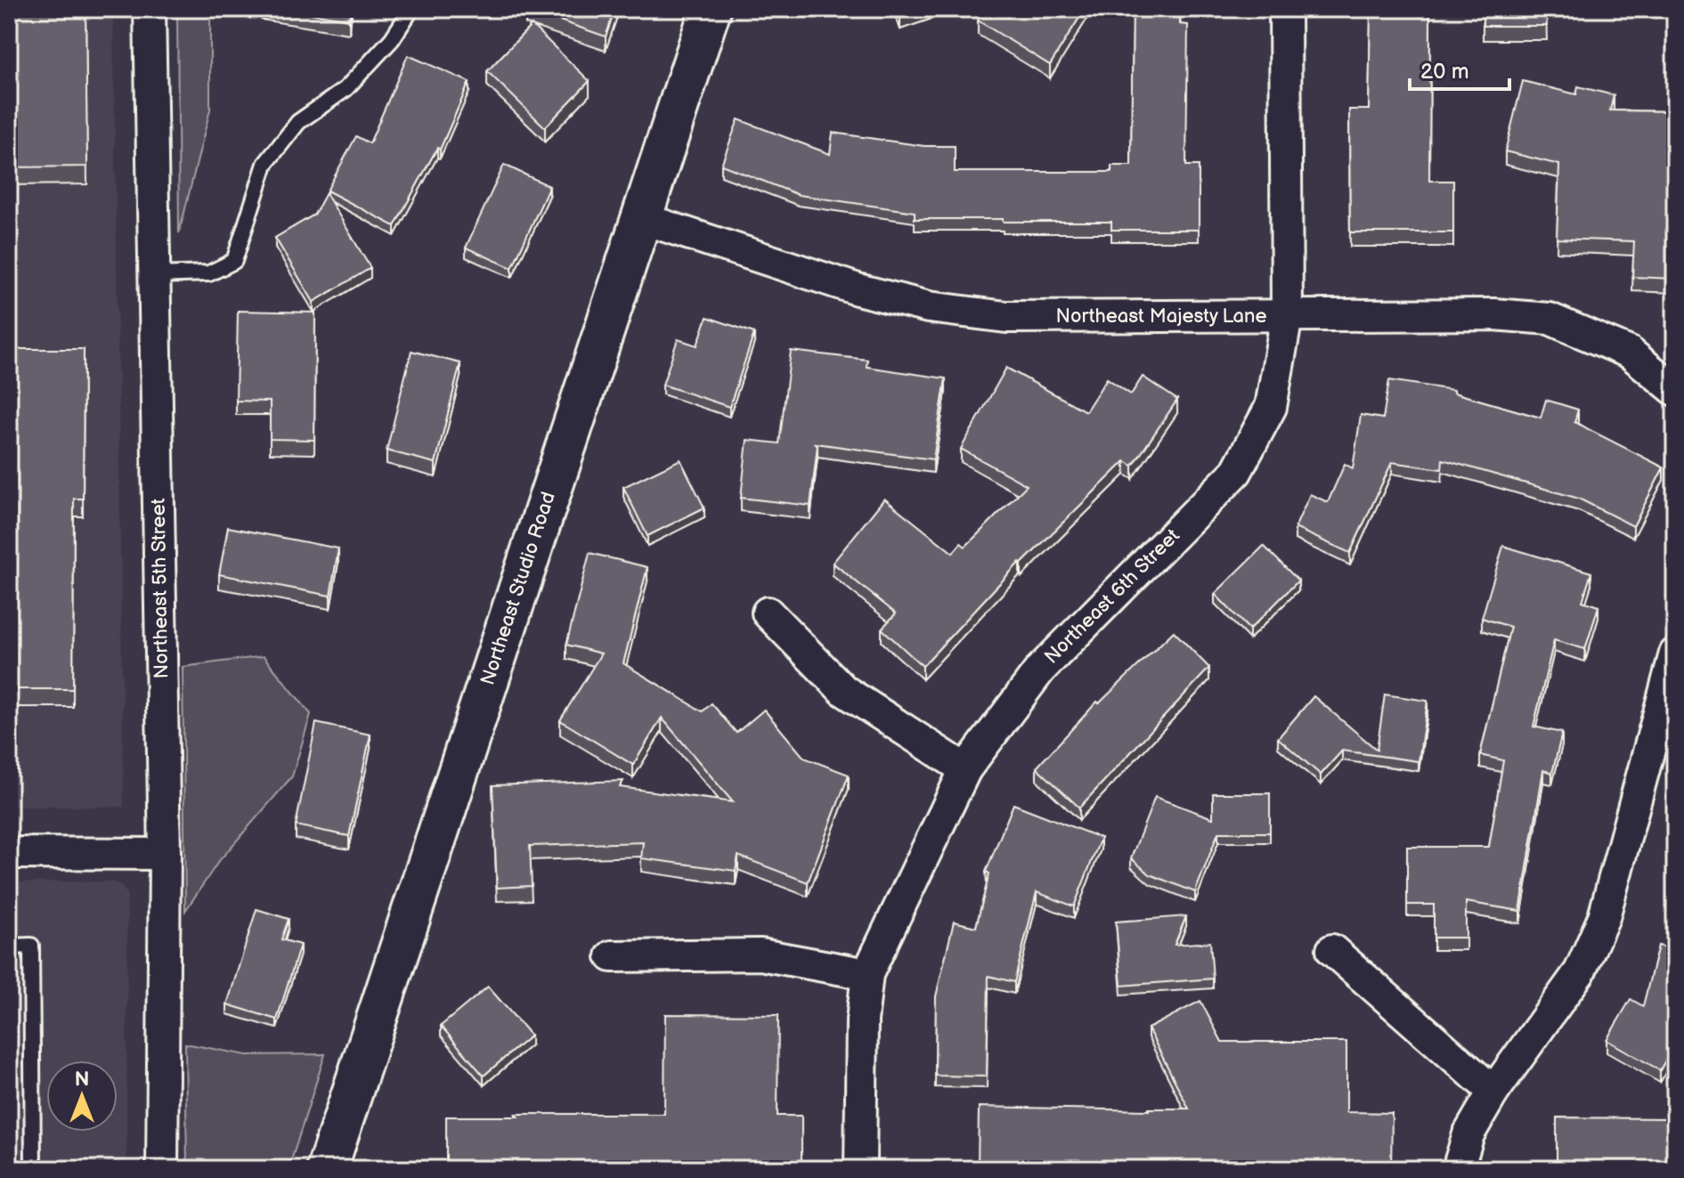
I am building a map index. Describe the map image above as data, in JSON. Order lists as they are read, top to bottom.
{
  "streets": {
    "street": [
      "Northeast Majesty Lane",
      "Northeast 5th Street",
      "Northeast Studio Road",
      "Northeast 6th Street"
    ]
  },
  "crossings": [
    ["Northeast Majesty Lane", "Northeast Studio Road"],
    ["Northeast Majesty Lane", "Northeast 6th Street"]
  ],
  "scale_bar": "20 m",
  "north": "top"
}
